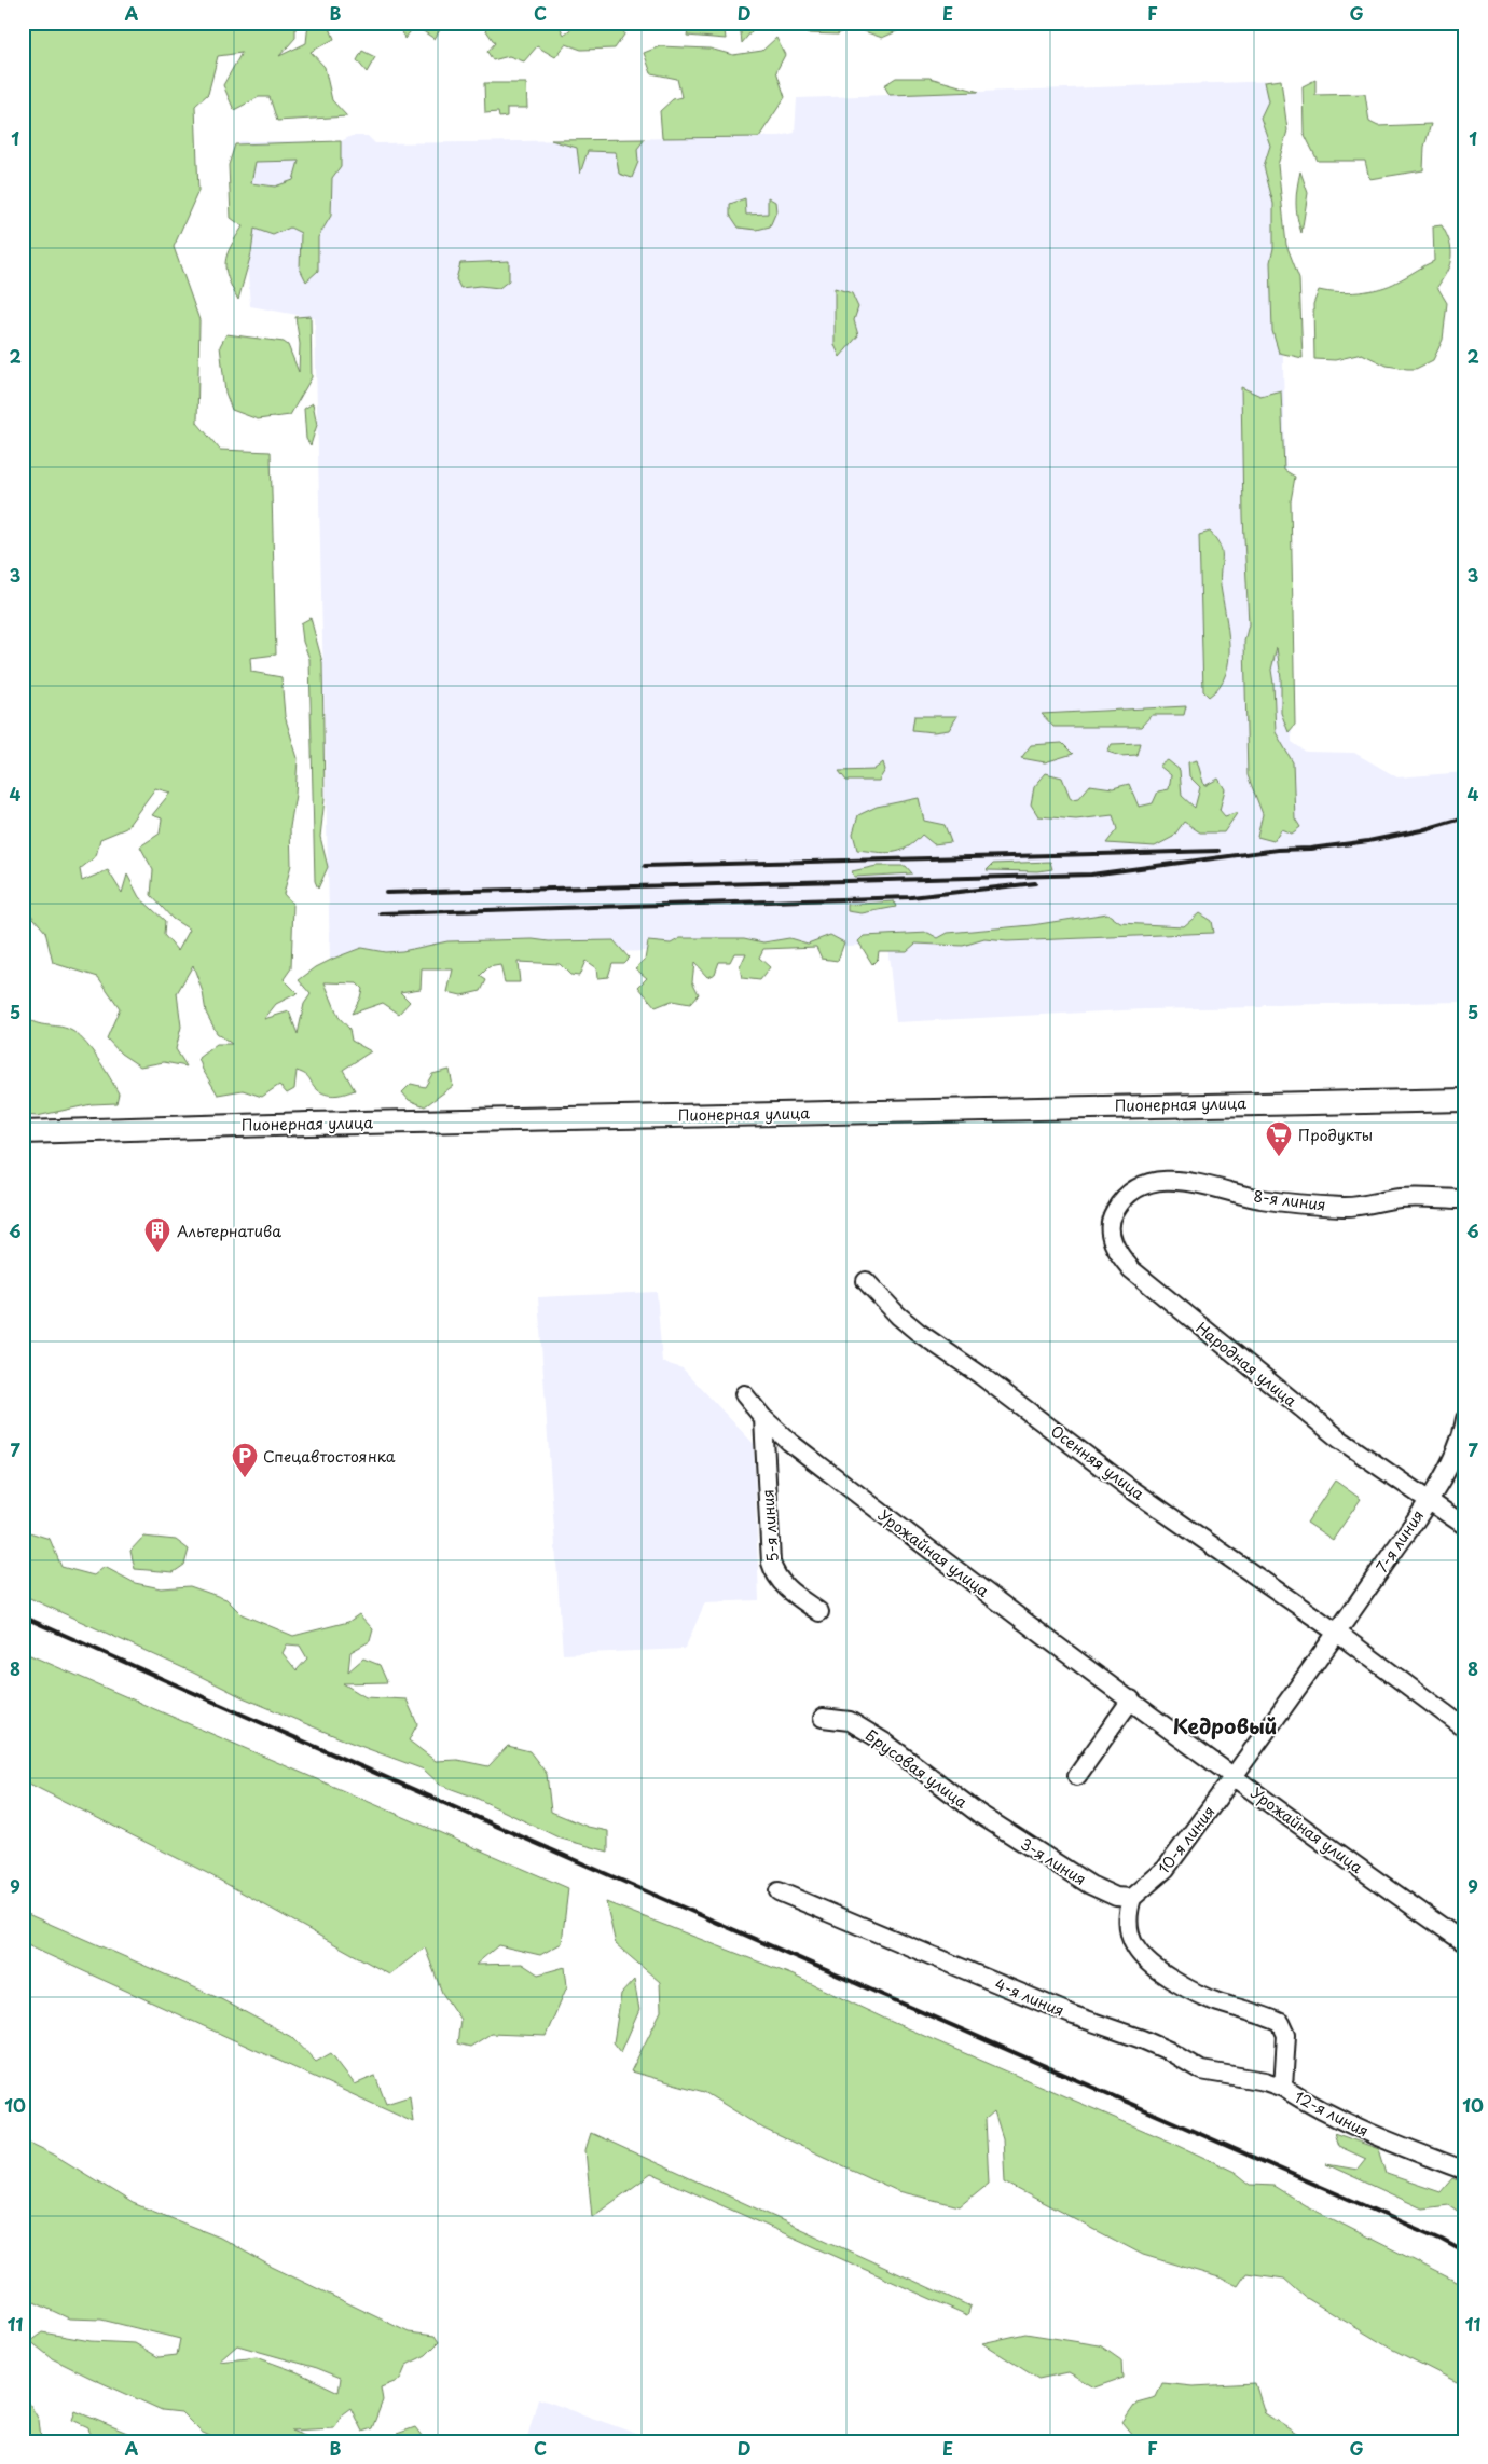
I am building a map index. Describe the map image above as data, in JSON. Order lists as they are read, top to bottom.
{
  "streets": {
    "street": [
      "Пионерная улица",
      "8-я линия",
      "Народная улица",
      "Осенняя улица",
      "5-я линия",
      "7-я линия",
      "Урожайная улица",
      "Брусовая улица",
      "10-я линия",
      "3-я линия",
      "4-я линия",
      "12-я линия"
    ]
  },
  "crossings": [
    ["8-я линия", "Народная улица"],
    ["Народная улица", "7-я линия"],
    ["Осенняя улица", "7-я линия"],
    ["5-я линия", "Урожайная улица"],
    ["Урожайная улица", "10-я линия"],
    ["Брусовая улица", "3-я линия"],
    ["10-я линия", "3-я линия"],
    ["10-я линия", "12-я линия"],
    ["3-я линия", "12-я линия"],
    ["4-я линия", "12-я линия"]
  ],
  "districts": ["Кедровый"],
  "places": {
    "supermarket": ["Продукты"],
    "building": ["Альтернатива"],
    "parking": ["Спецавтостоянка"]
  },
  "grid": {
    "columns": [
      "A",
      "B",
      "C",
      "D",
      "E",
      "F",
      "G"
    ],
    "rows": [
      "1",
      "2",
      "3",
      "4",
      "5",
      "6",
      "7",
      "8",
      "9",
      "10",
      "11"
    ]
  }
}
